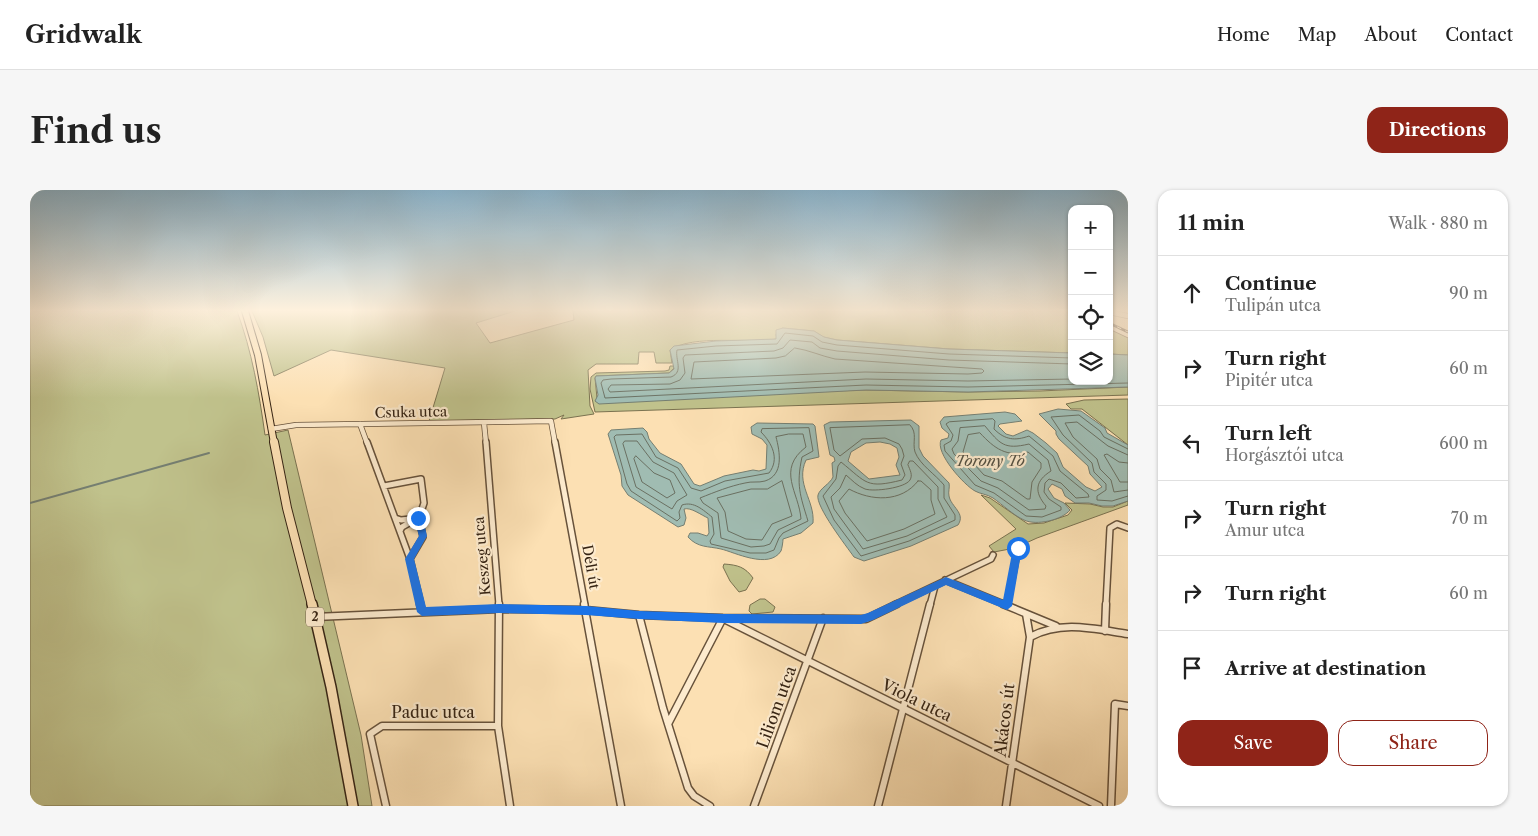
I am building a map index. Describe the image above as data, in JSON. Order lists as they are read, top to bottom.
{
  "streets": {
    "main road": ["2"],
    "street": [
      "Csuka utca",
      "Keszeg utca",
      "Déli út",
      "Viola utca",
      "Liliom utca",
      "Paduc utca",
      "Akácos út"
    ]
  },
  "crossings": [
    ["Csuka utca", "Keszeg utca"],
    ["Csuka utca", "Déli út"],
    ["Csuka utca", "2"],
    ["Keszeg utca", "Paduc utca"],
    ["Viola utca", "Liliom utca"],
    ["Viola utca", "Akácos út"]
  ],
  "water": ["Torony Tó"],
  "page": {
    "header": "Gridwalk",
    "nav": [
      "Home",
      "Map",
      "About",
      "Contact"
    ],
    "buttons": [
      "Directions",
      ["Save", "Share"]
    ],
    "title": "Find us",
    "heading": ["11 min", "Walk · 880 m"],
    "map_buttons": ["+", "−"],
    "list": [
      ["Continue", "Tulipán utca", "90 m"],
      ["Turn right", "Pipitér utca", "60 m"],
      ["Turn left", "Horgásztói utca", "600 m"],
      ["Turn right", "Amur utca", "70 m"],
      ["Turn right", "60 m"],
      "Arrive at destination"
    ]
  }
}
